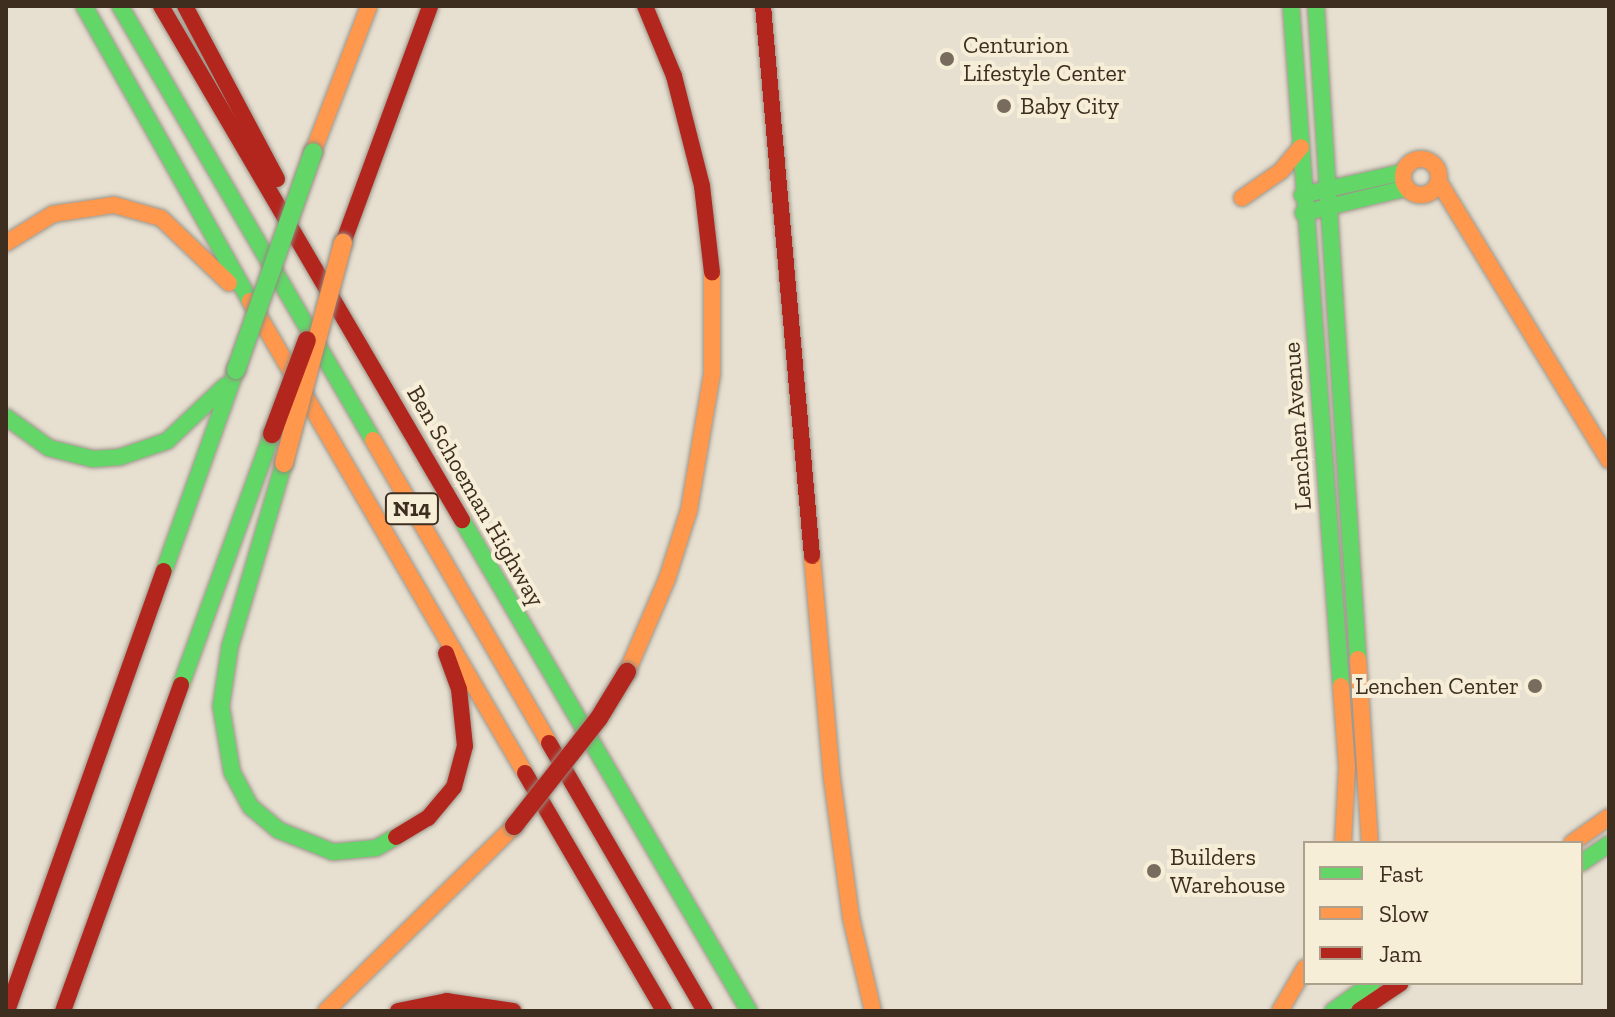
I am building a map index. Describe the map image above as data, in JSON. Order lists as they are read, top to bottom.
{
  "streets": {
    "main road": ["Lenchen Avenue", "Ben Schoeman Highway", "N14"]
  },
  "places": [
    "Centurion Lifestyle Center",
    "Baby City",
    "Lenchen Center",
    "Builders Warehouse"
  ],
  "legend": ["Fast", "Slow", "Jam"]
}
